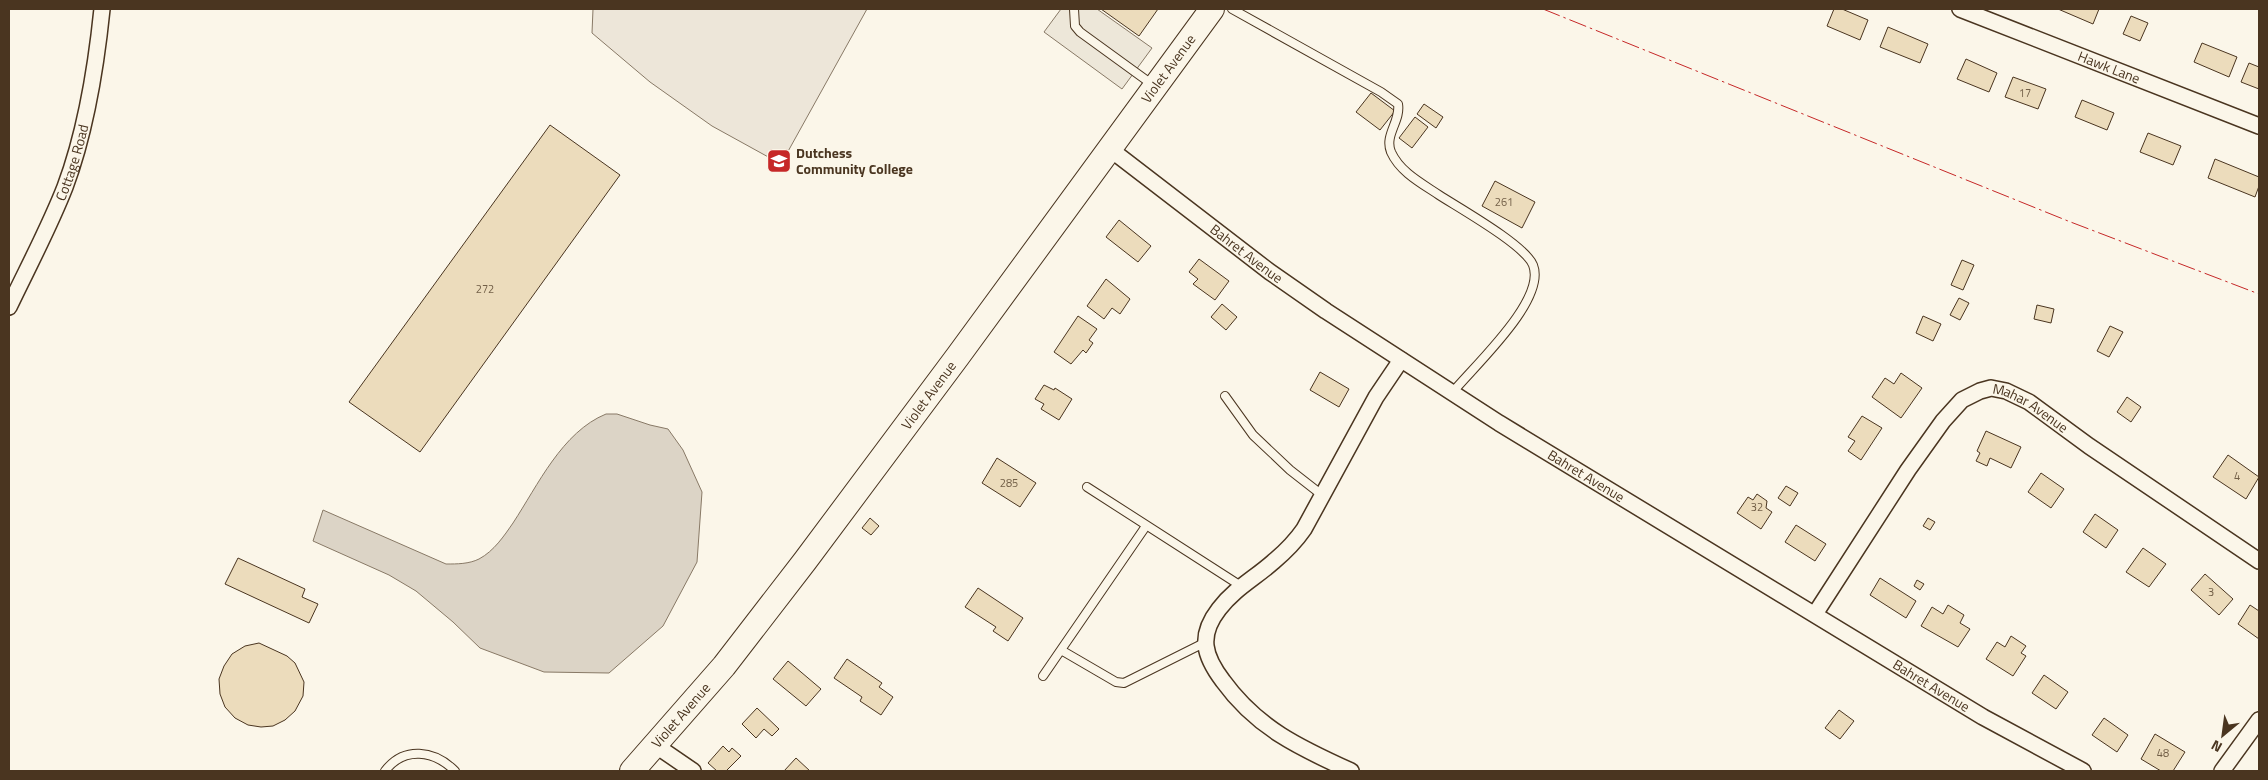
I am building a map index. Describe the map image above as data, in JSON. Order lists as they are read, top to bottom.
{
  "streets": {
    "main road": ["Violet Avenue"],
    "street": [
      "Hawk Lane",
      "Cottage Road",
      "Bahret Avenue",
      "Mahar Avenue"
    ]
  },
  "crossings": [
    ["Violet Avenue", "Bahret Avenue"],
    ["Bahret Avenue", "Mahar Avenue"]
  ],
  "places": {
    "school or university": ["Dutchess Community College"]
  },
  "house_numbers": [
    "17",
    "261",
    "272",
    "4",
    "285",
    "32",
    "3",
    "48"
  ],
  "north": "bottom left"
}
